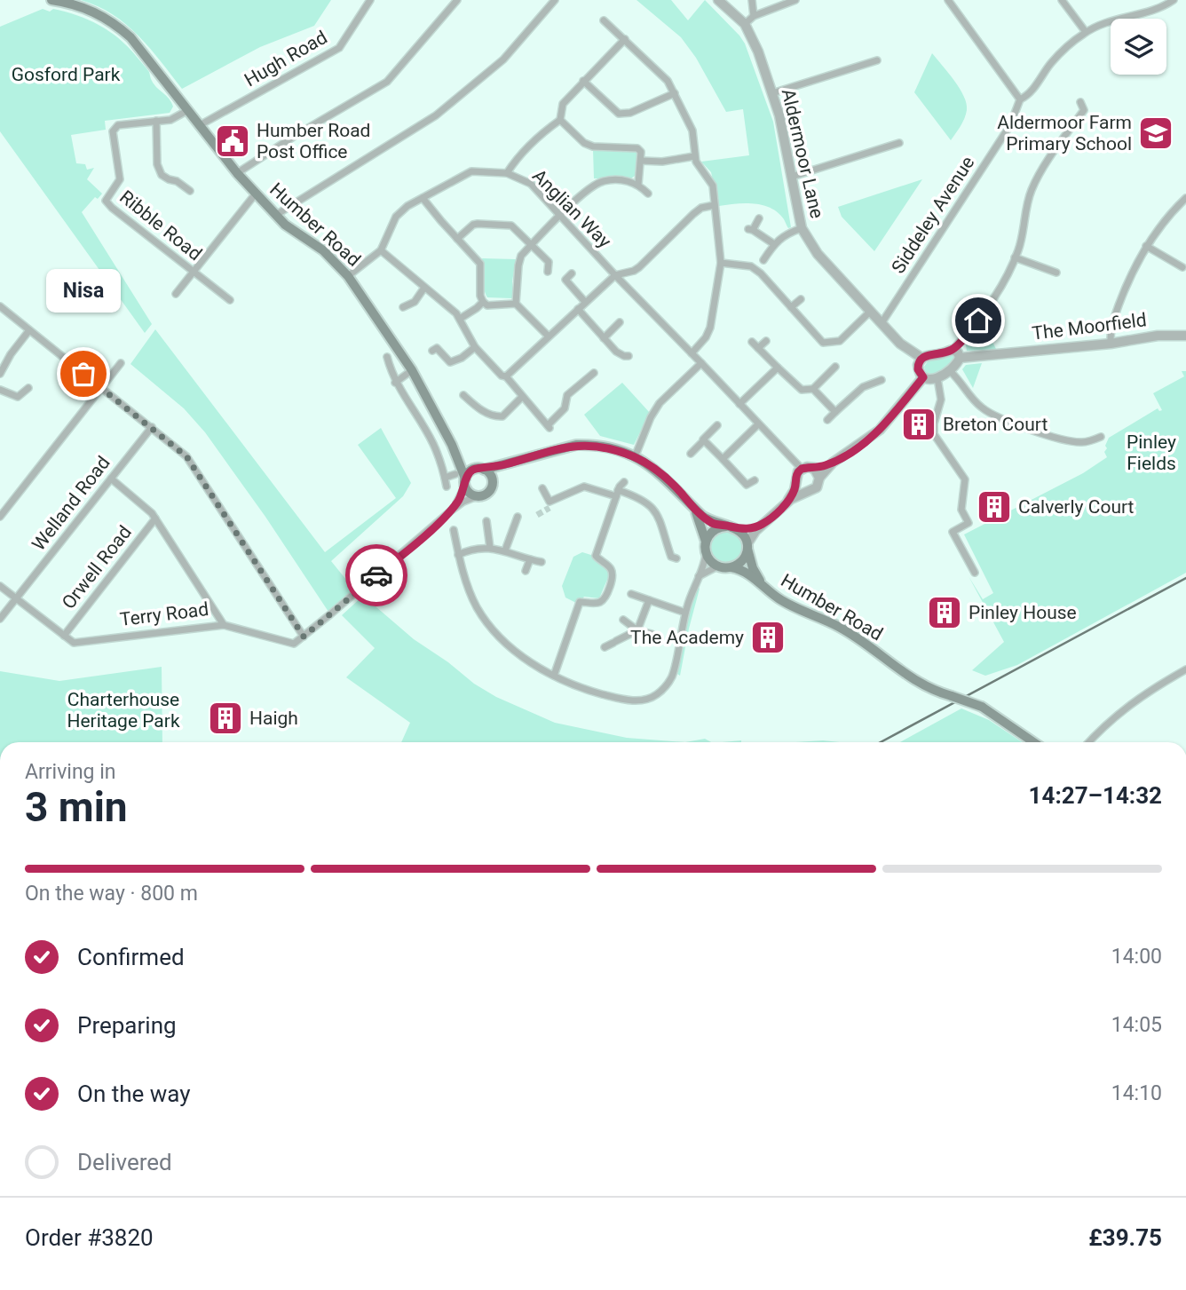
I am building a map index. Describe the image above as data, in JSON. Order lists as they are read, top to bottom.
{
  "streets": {
    "main road": ["Humber Road"],
    "street": [
      "Hugh Road",
      "Aldermoor Lane",
      "Anglian Way",
      "Siddeley Avenue",
      "Ribble Road",
      "The Moorfield",
      "Welland Road",
      "Orwell Road",
      "Terry Road"
    ]
  },
  "crossings": [
    ["Hugh Road", "Humber Road"],
    ["Aldermoor Lane", "Siddeley Avenue"],
    ["Anglian Way", "Humber Road"],
    ["Welland Road", "Terry Road"],
    ["Orwell Road", "Terry Road"]
  ],
  "parks": ["Gosford Park", "Pinley Fields", "Charterhouse Heritage Park"],
  "places": {
    "school or university": ["Aldermoor Farm Primary School"],
    "public building": ["Humber Road Post Office"],
    "other": ["Nisa"],
    "building": [
      "Breton Court",
      "Calverly Court",
      "Pinley House",
      "The Academy",
      "Haigh"
    ]
  },
  "page": {
    "bubble": "Nisa",
    "heading": ["3 min", "Arriving in", "14:27–14:32"],
    "panel": ["Order #3820", "£39.75"],
    "bar": "On the way · 800 m",
    "list": [
      ["Confirmed", "14:00"],
      ["Preparing", "14:05"],
      ["On the way", "14:10"],
      "Delivered"
    ]
  }
}
